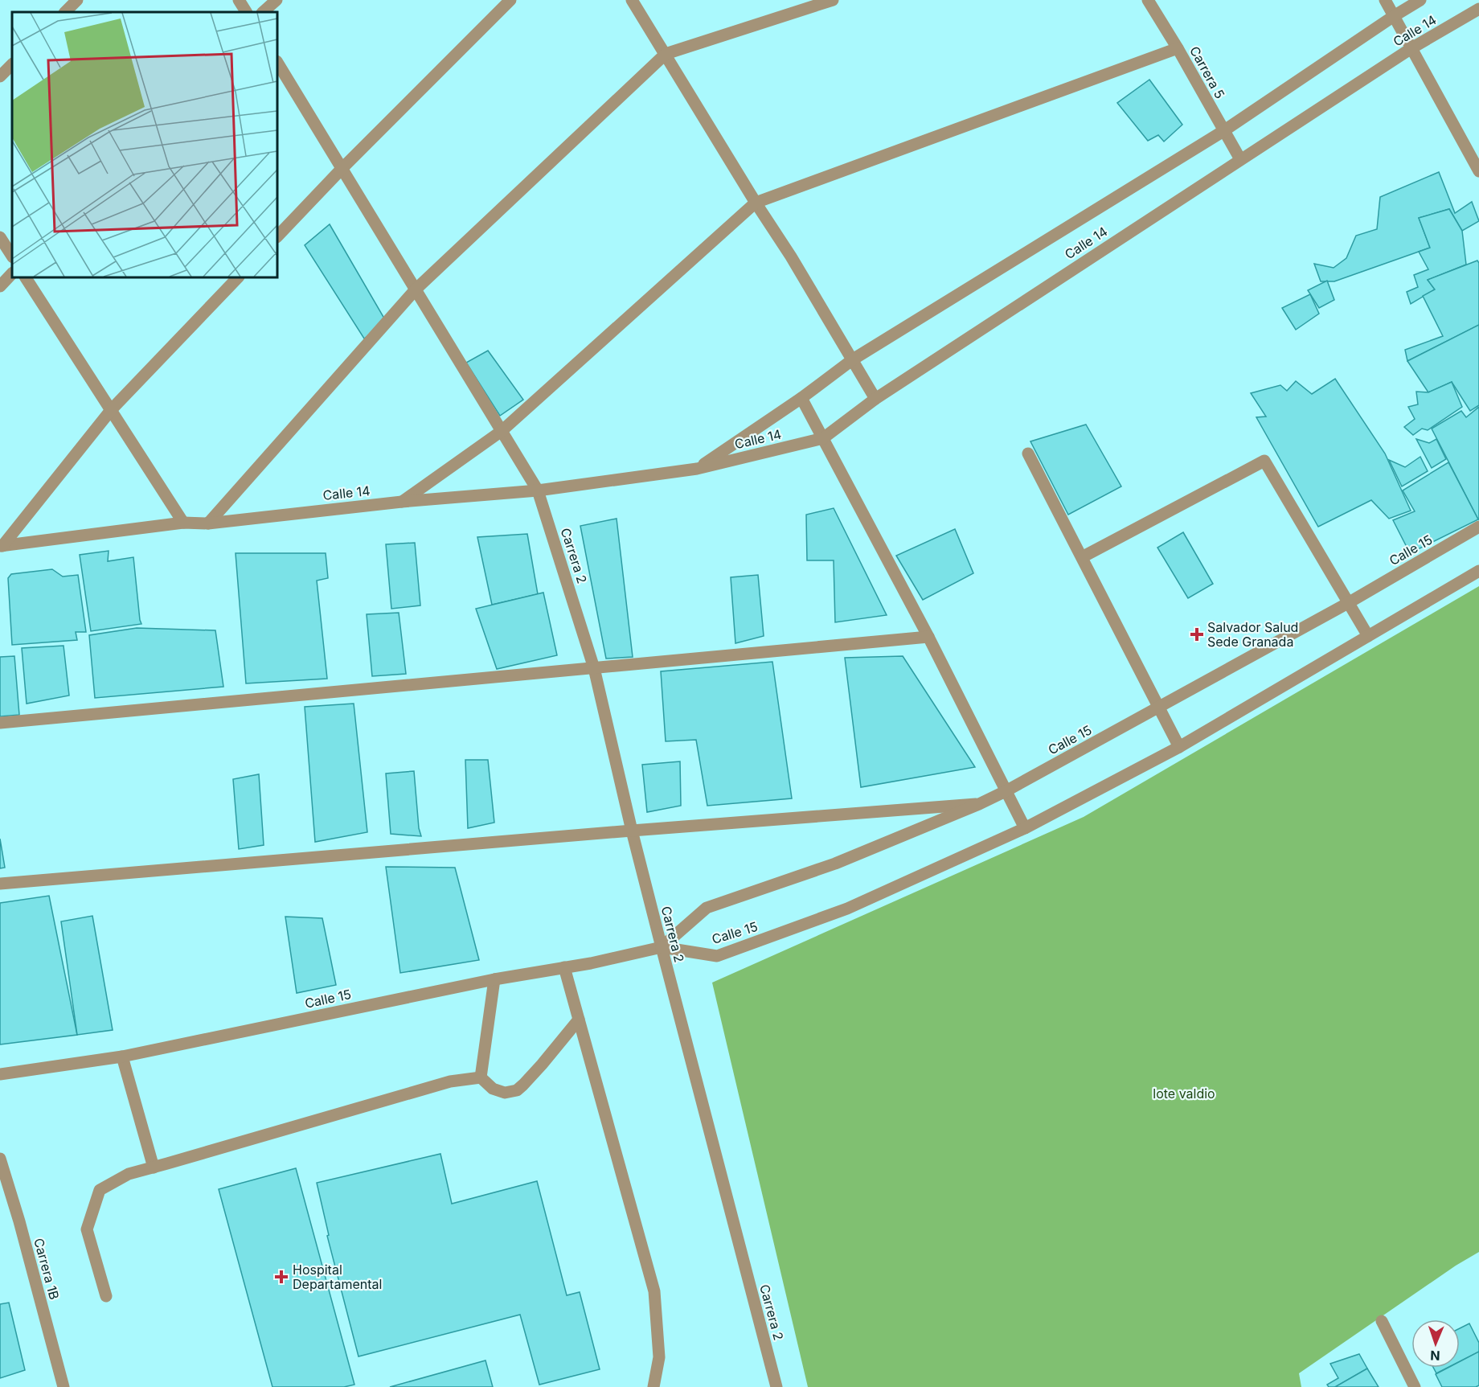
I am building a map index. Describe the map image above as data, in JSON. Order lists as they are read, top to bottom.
{
  "streets": {
    "street": [
      "Calle 14",
      "Carrera 5",
      "Calle 15",
      "Carrera 2",
      "Carrera 1B"
    ]
  },
  "crossings": [
    ["Calle 14", "Carrera 5"],
    ["Calle 14", "Carrera 2"],
    ["Calle 15", "Carrera 2"]
  ],
  "parks": ["lote valdio"],
  "places": {
    "health": ["Salvador Salud Sede Granada", "Hospital Departamental"]
  },
  "north": "bottom"
}
